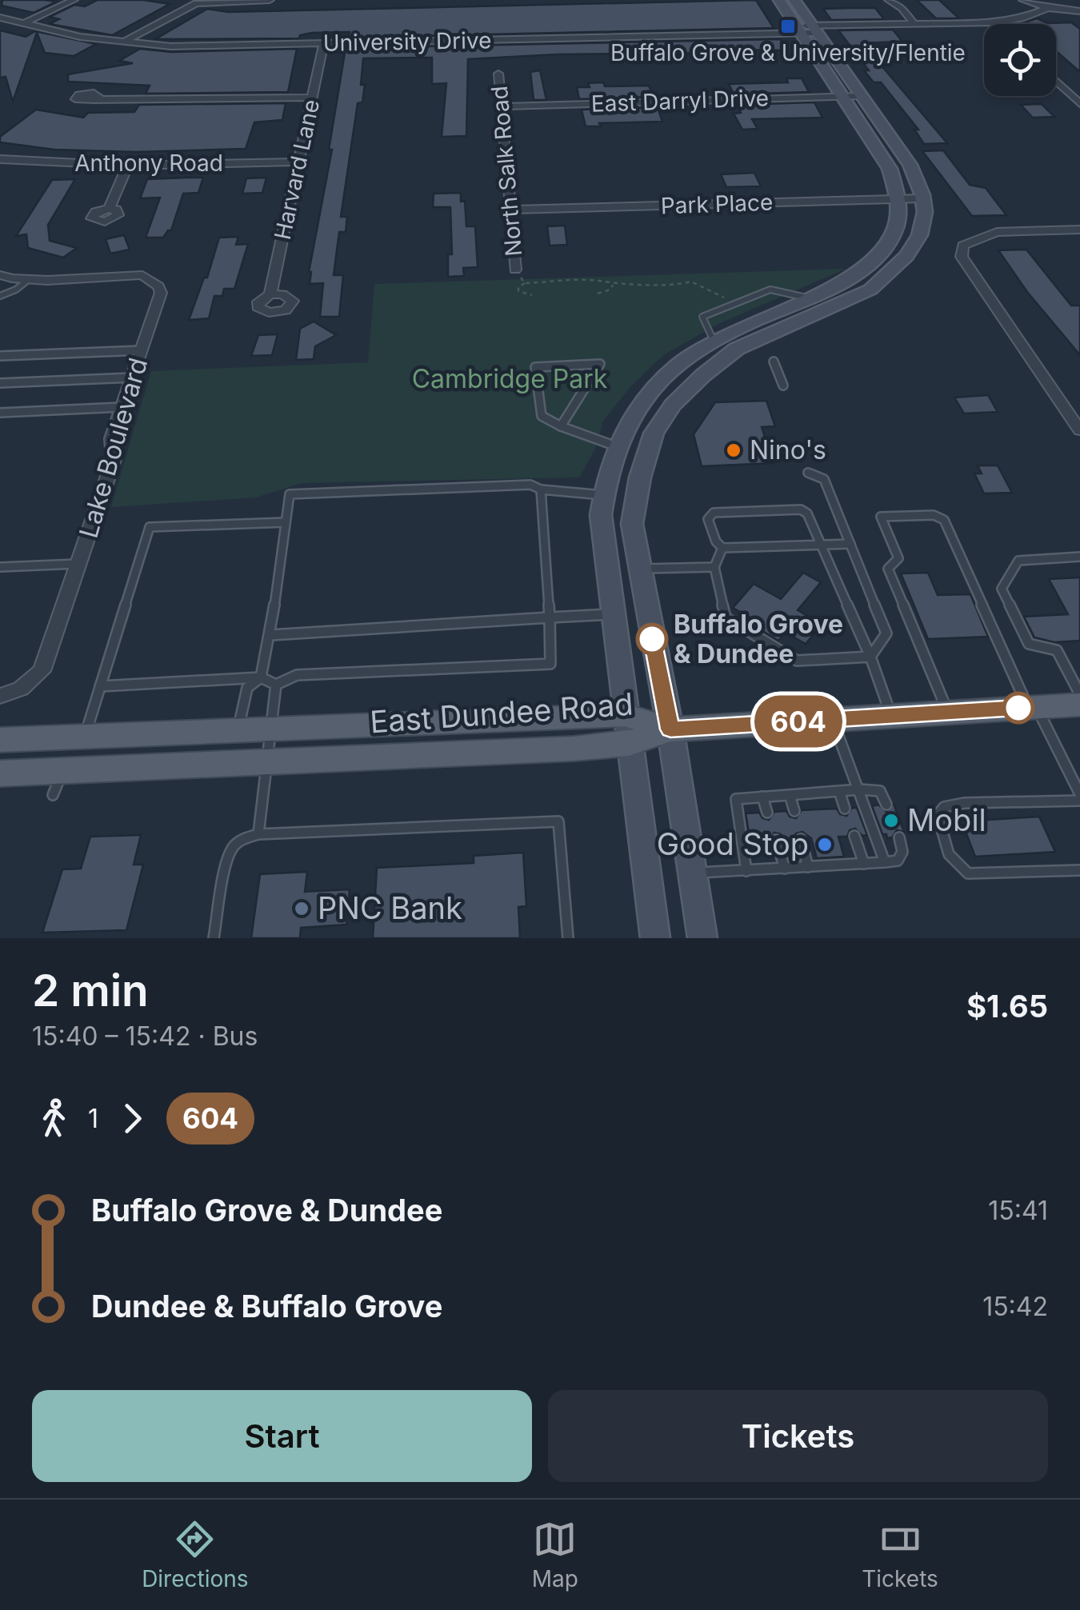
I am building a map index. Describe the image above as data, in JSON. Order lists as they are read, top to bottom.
{
  "streets": {
    "main road": ["East Dundee Road"],
    "street": [
      "University Drive",
      "East Darryl Drive",
      "Anthony Road",
      "Harvard Lane",
      "North Salk Road",
      "Park Place",
      "Lake Boulevard"
    ]
  },
  "crossings": [
    ["University Drive", "Harvard Lane"],
    ["East Darryl Drive", "North Salk Road"],
    ["Anthony Road", "Harvard Lane"],
    ["North Salk Road", "Park Place"]
  ],
  "parks": ["Cambridge Park"],
  "places": {
    "transit": ["Buffalo Grove & University/Flentie"],
    "other": [
      "Nino's",
      "Buffalo Grove & Dundee",
      "Mobil",
      "Good Stop",
      "PNC Bank"
    ]
  },
  "lines": ["bus line 604"],
  "page": {
    "on_map": "604",
    "heading": ["2 min", "15:40 – 15:42 · Bus", "$1.65"],
    "legs": ["1", "604"],
    "list": [
      {
        "name": "Buffalo Grove & Dundee",
        "value": "15:41"
      },
      {
        "name": "Dundee & Buffalo Grove",
        "value": "15:42"
      }
    ],
    "buttons": ["Start", "Tickets"],
    "tabs": ["Directions", "Map", "Tickets"]
  }
}
